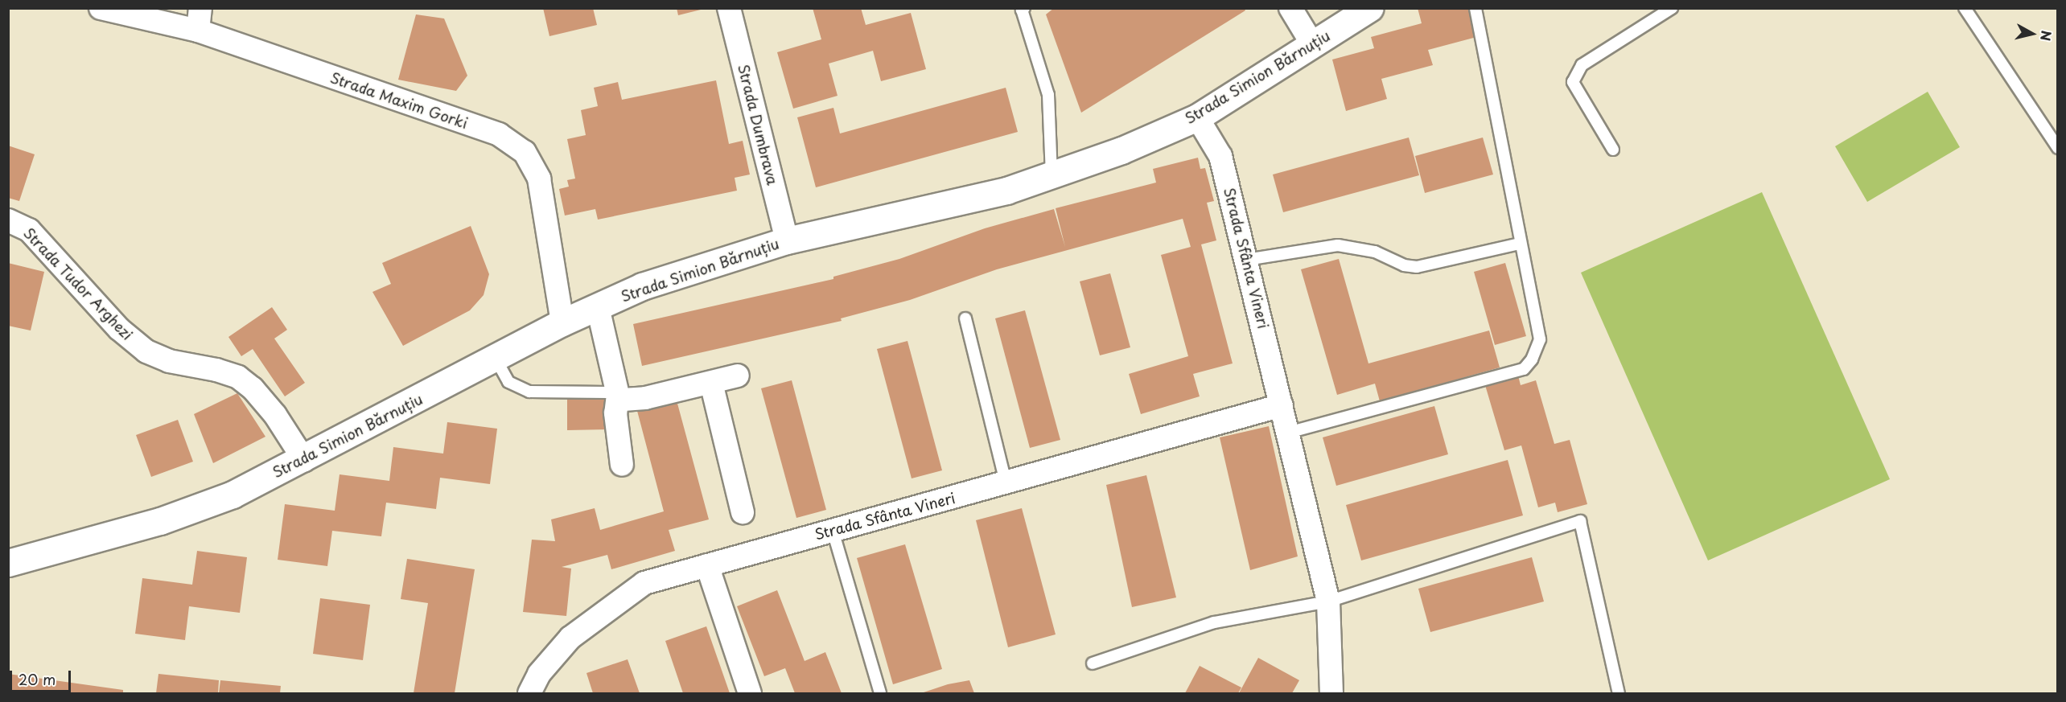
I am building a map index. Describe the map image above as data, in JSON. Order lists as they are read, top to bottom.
{
  "streets": {
    "street": [
      "Strada Simion Bărnuțiu",
      "Strada Maxim Gorki",
      "Strada Dumbrava",
      "Strada Sfânta Vineri",
      "Strada Tudor Arghezi"
    ]
  },
  "crossings": [
    ["Strada Simion Bărnuțiu", "Strada Maxim Gorki"],
    ["Strada Simion Bărnuțiu", "Strada Dumbrava"],
    ["Strada Simion Bărnuțiu", "Strada Sfânta Vineri"],
    ["Strada Simion Bărnuțiu", "Strada Tudor Arghezi"]
  ],
  "scale_bar": "20 m",
  "north": "right"
}
